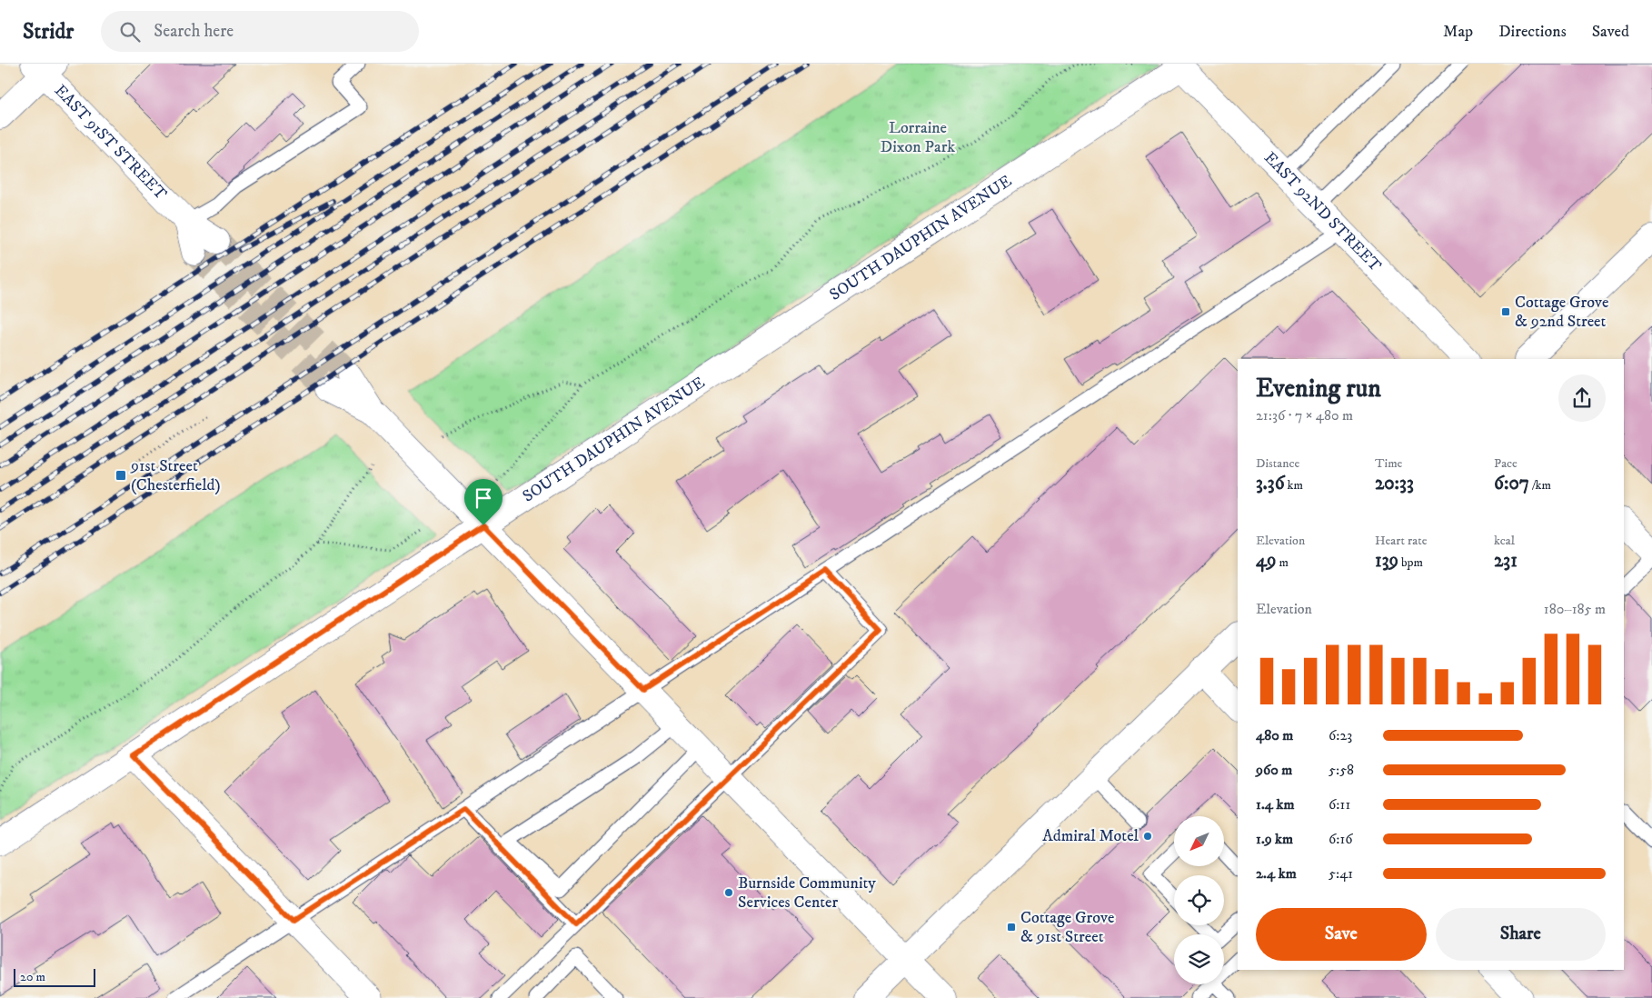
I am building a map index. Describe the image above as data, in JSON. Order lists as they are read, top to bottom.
{
  "streets": {
    "street": ["EAST 91ST STREET", "EAST 92ND STREET", "SOUTH DAUPHIN AVENUE"]
  },
  "crossings": [
    ["EAST 92ND STREET", "SOUTH DAUPHIN AVENUE"]
  ],
  "parks": ["Lorraine Dixon Park"],
  "places": {
    "transit": ["Cottage Grove & 92nd Street", "91st Street (Chesterfield)", "Cottage Grove & 91st Street"],
    "other": ["Admiral Motel", "Burnside Community Services Center"]
  },
  "scale_bar": "20 m",
  "north": "bottom left",
  "page": {
    "header": "Stridr",
    "search": "Search here",
    "nav": ["Map", "Directions", "Saved"],
    "heading": ["Evening run", "21:36 · 7 × 480 m"],
    "stats": [
      ["Distance", "3.36 km"],
      ["Time", "20:33"],
      ["Pace", "6:07 /km"],
      ["Elevation", "49 m"],
      ["Heart rate", "139 bpm"],
      ["kcal", "231"]
    ],
    "chart": ["Elevation", "180–185 m"],
    "list": [
      {
        "name": "480 m",
        "note": "6:23"
      },
      {
        "name": "960 m",
        "note": "5:58"
      },
      {
        "name": "1.4 km",
        "note": "6:11"
      },
      {
        "name": "1.9 km",
        "note": "6:16"
      },
      {
        "name": "2.4 km",
        "note": "5:41"
      }
    ],
    "buttons": ["Save", "Share"],
    "scale": "20 m"
  }
}
